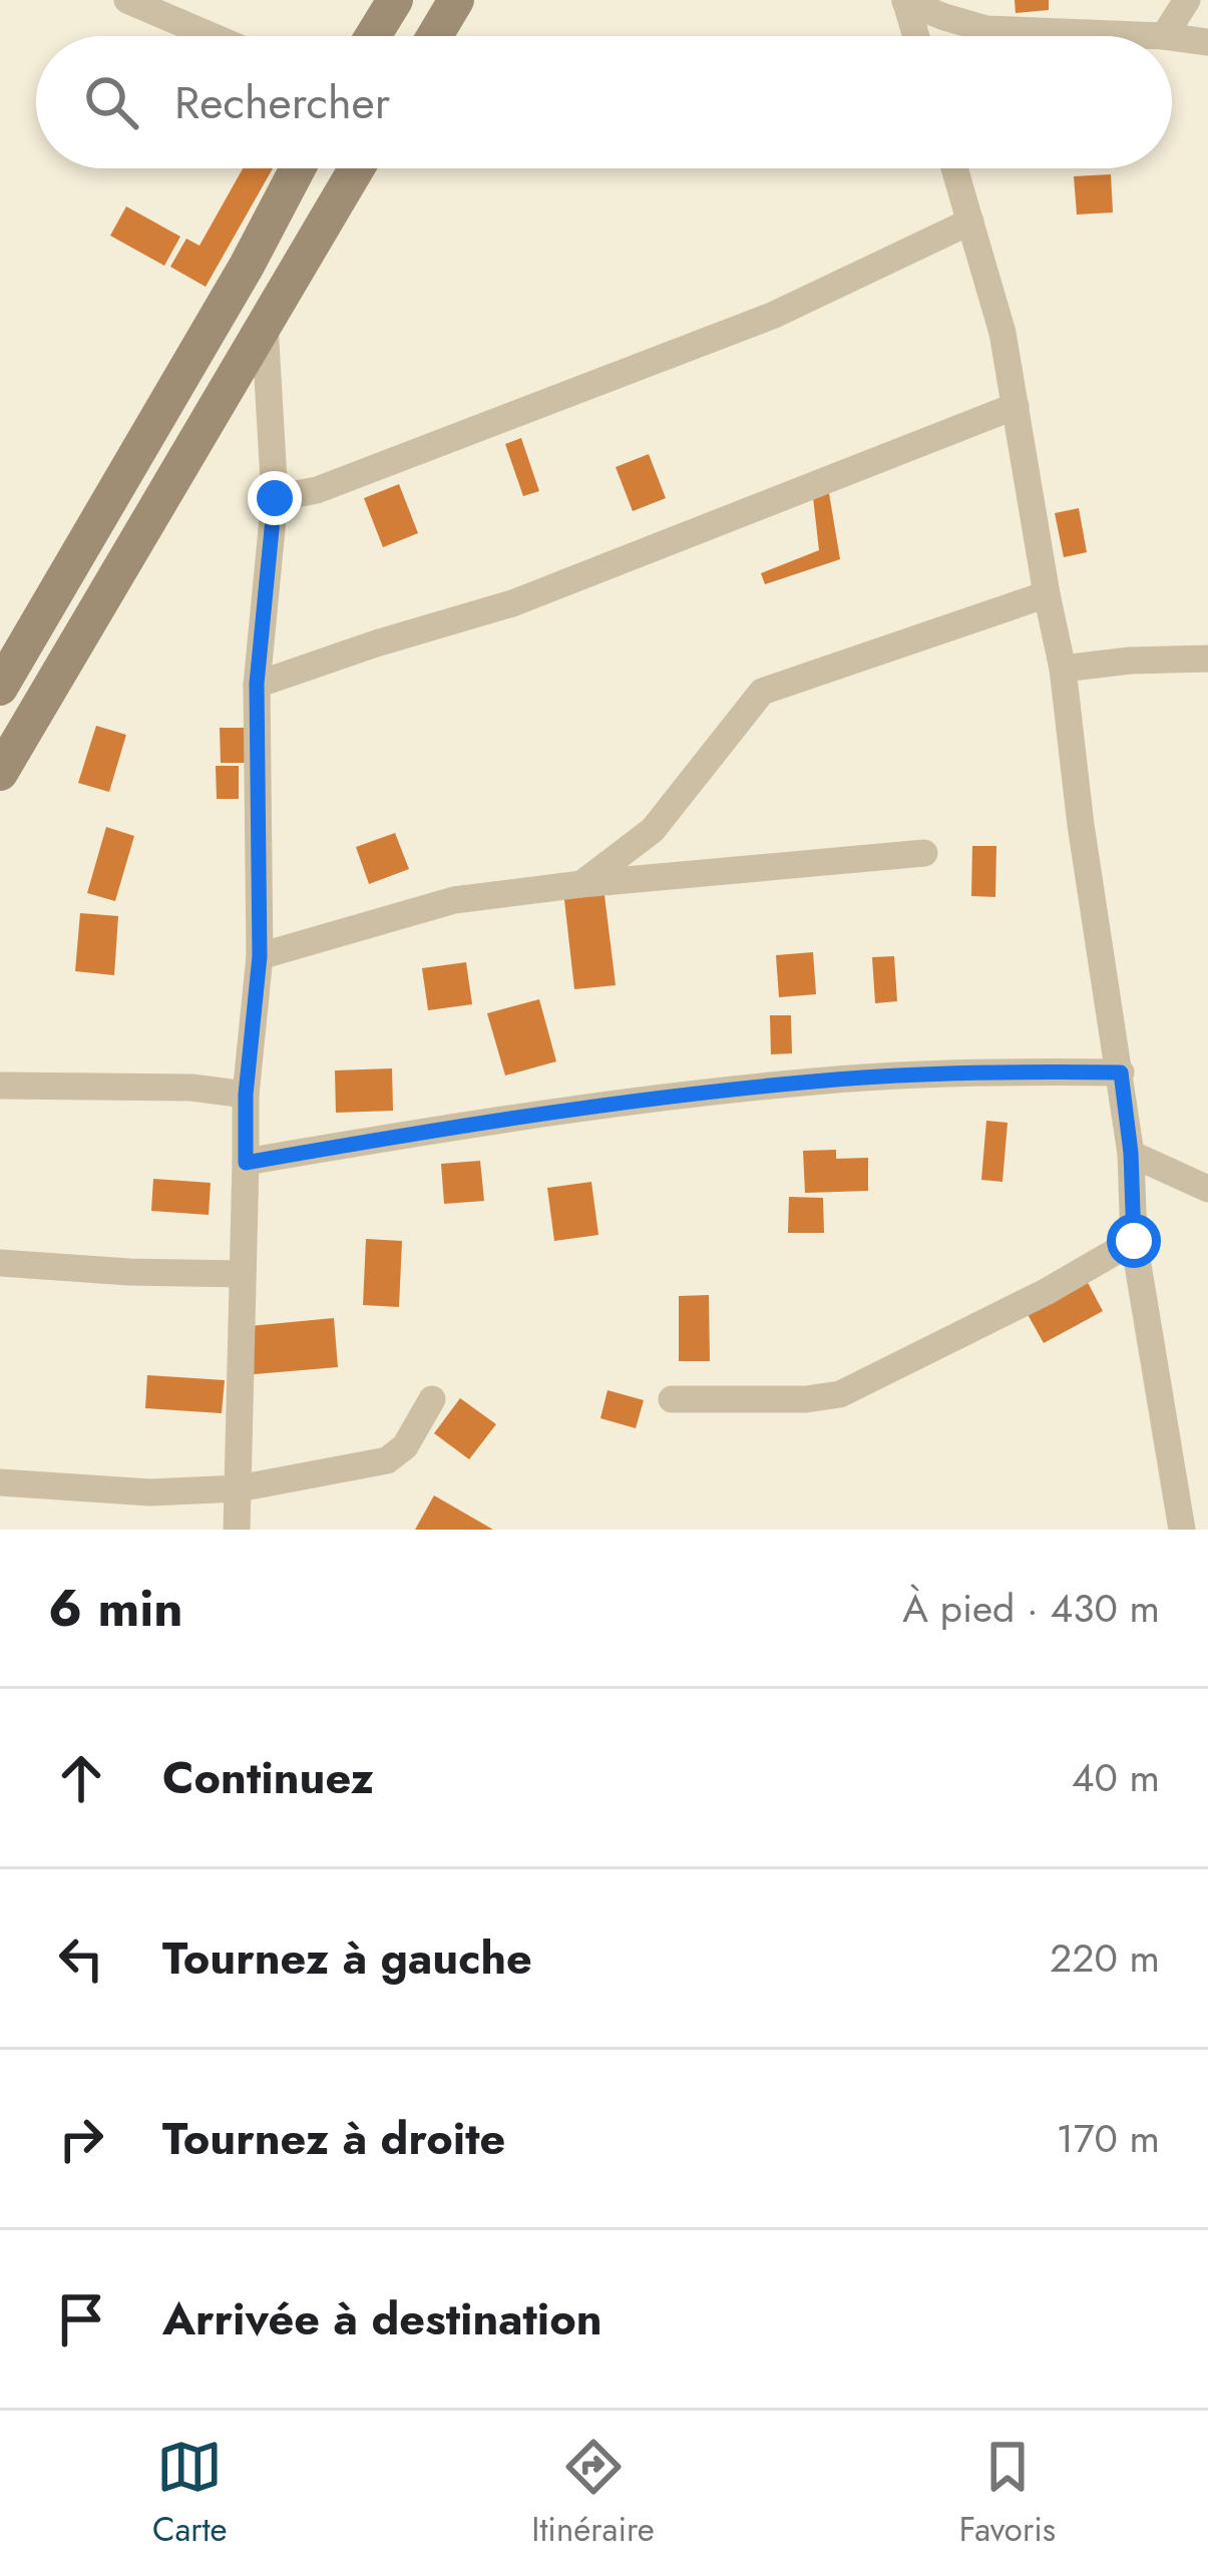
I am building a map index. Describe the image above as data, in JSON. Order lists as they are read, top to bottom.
{
  "page": {
    "search": "Rechercher",
    "heading": ["6 min", "À pied · 430 m"],
    "list": [
      ["Continuez", "40 m"],
      ["Tournez à gauche", "220 m"],
      ["Tournez à droite", "170 m"],
      "Arrivée à destination"
    ],
    "nav": ["Carte", "Itinéraire", "Favoris"]
  }
}
